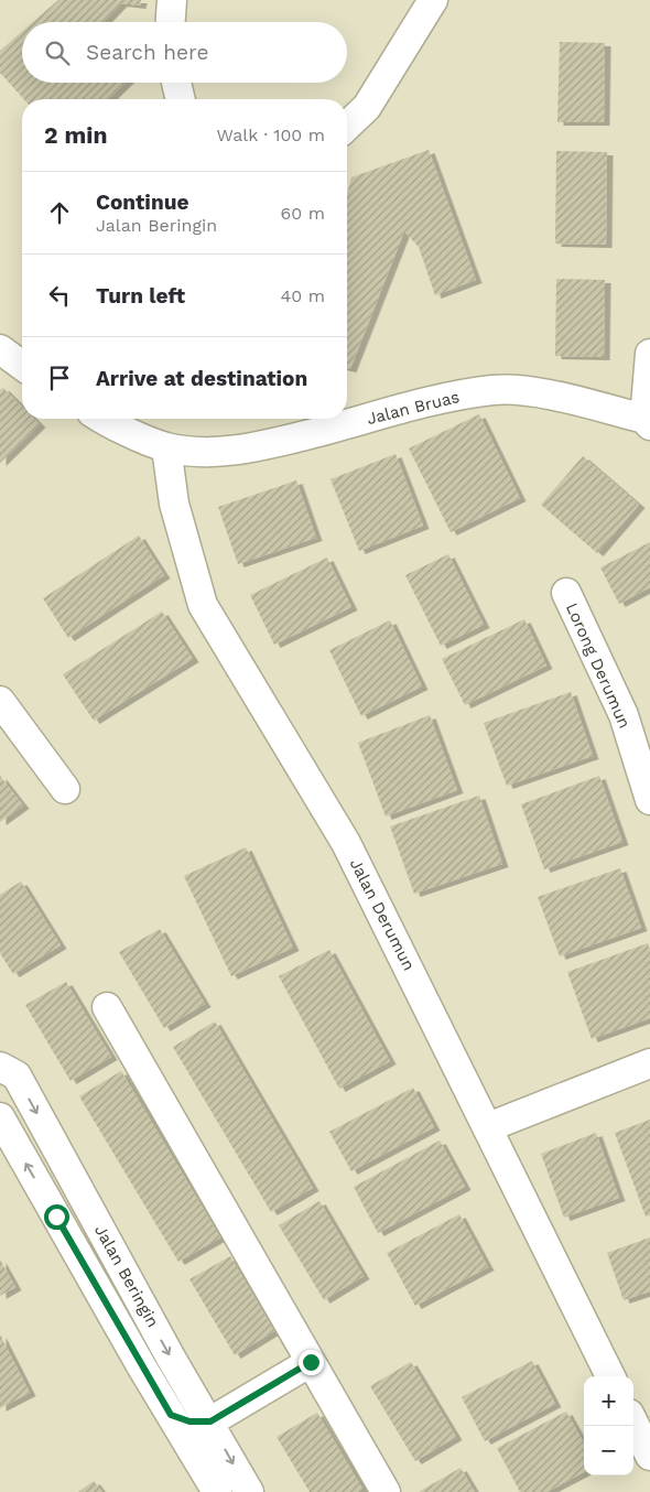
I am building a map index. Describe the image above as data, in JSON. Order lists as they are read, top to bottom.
{
  "streets": {
    "street": [
      "Jalan Bruas",
      "Lorong Derumun",
      "Jalan Derumun",
      "Jalan Beringin"
    ]
  },
  "crossings": [
    ["Jalan Bruas", "Jalan Derumun"]
  ],
  "page": {
    "search": "Search here",
    "heading": ["2 min", "Walk · 100 m"],
    "list": [
      ["Continue", "Jalan Beringin", "60 m"],
      ["Turn left", "40 m"],
      "Arrive at destination"
    ],
    "map_buttons": ["+", "−"]
  }
}
